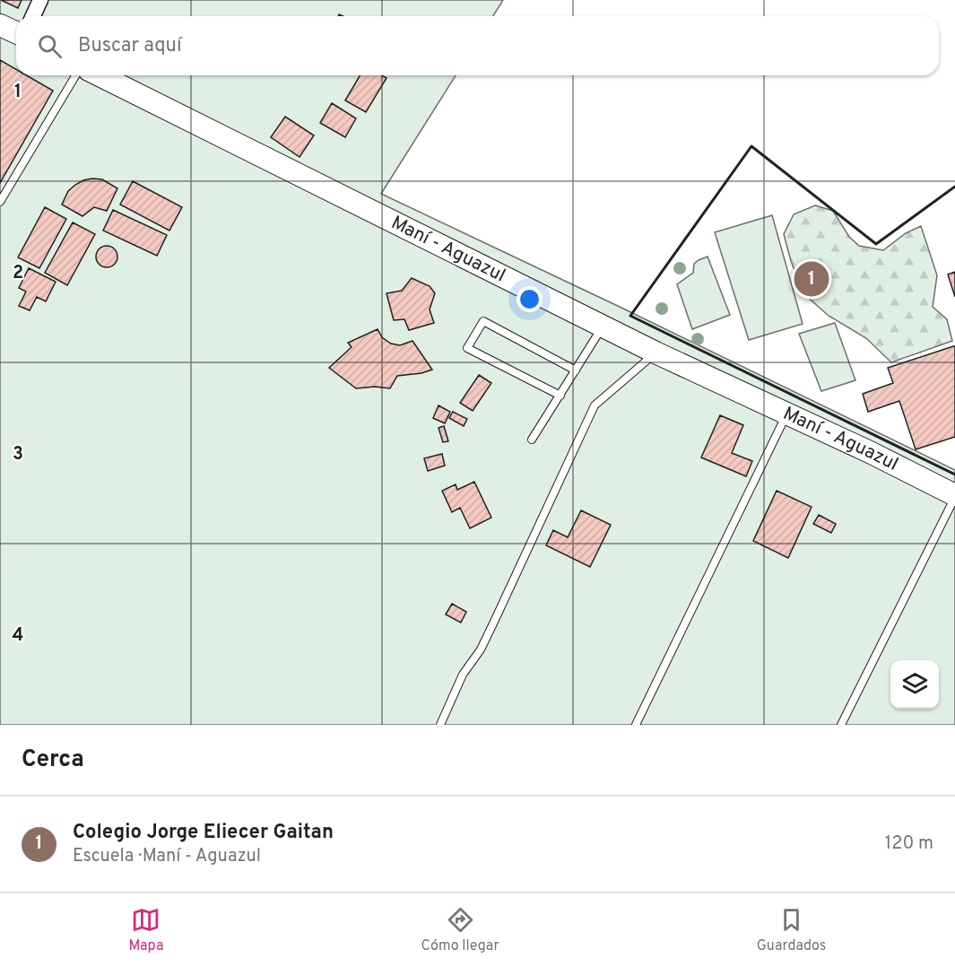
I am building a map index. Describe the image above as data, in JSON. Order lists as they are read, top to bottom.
{
  "streets": {
    "street": ["Maní - Aguazul"]
  },
  "page": {
    "search": "Buscar aquí",
    "pins": "1",
    "heading": "Cerca",
    "list": [
      {
        "mark": "1",
        "name": "Colegio Jorge Eliecer Gaitan",
        "note": "Escuela · Maní - Aguazul",
        "value": "120 m"
      }
    ],
    "nav": ["Mapa", "Cómo llegar", "Guardados"]
  },
  "grid": {
    "rows": [
      "1",
      "2",
      "3",
      "4"
    ]
  }
}
